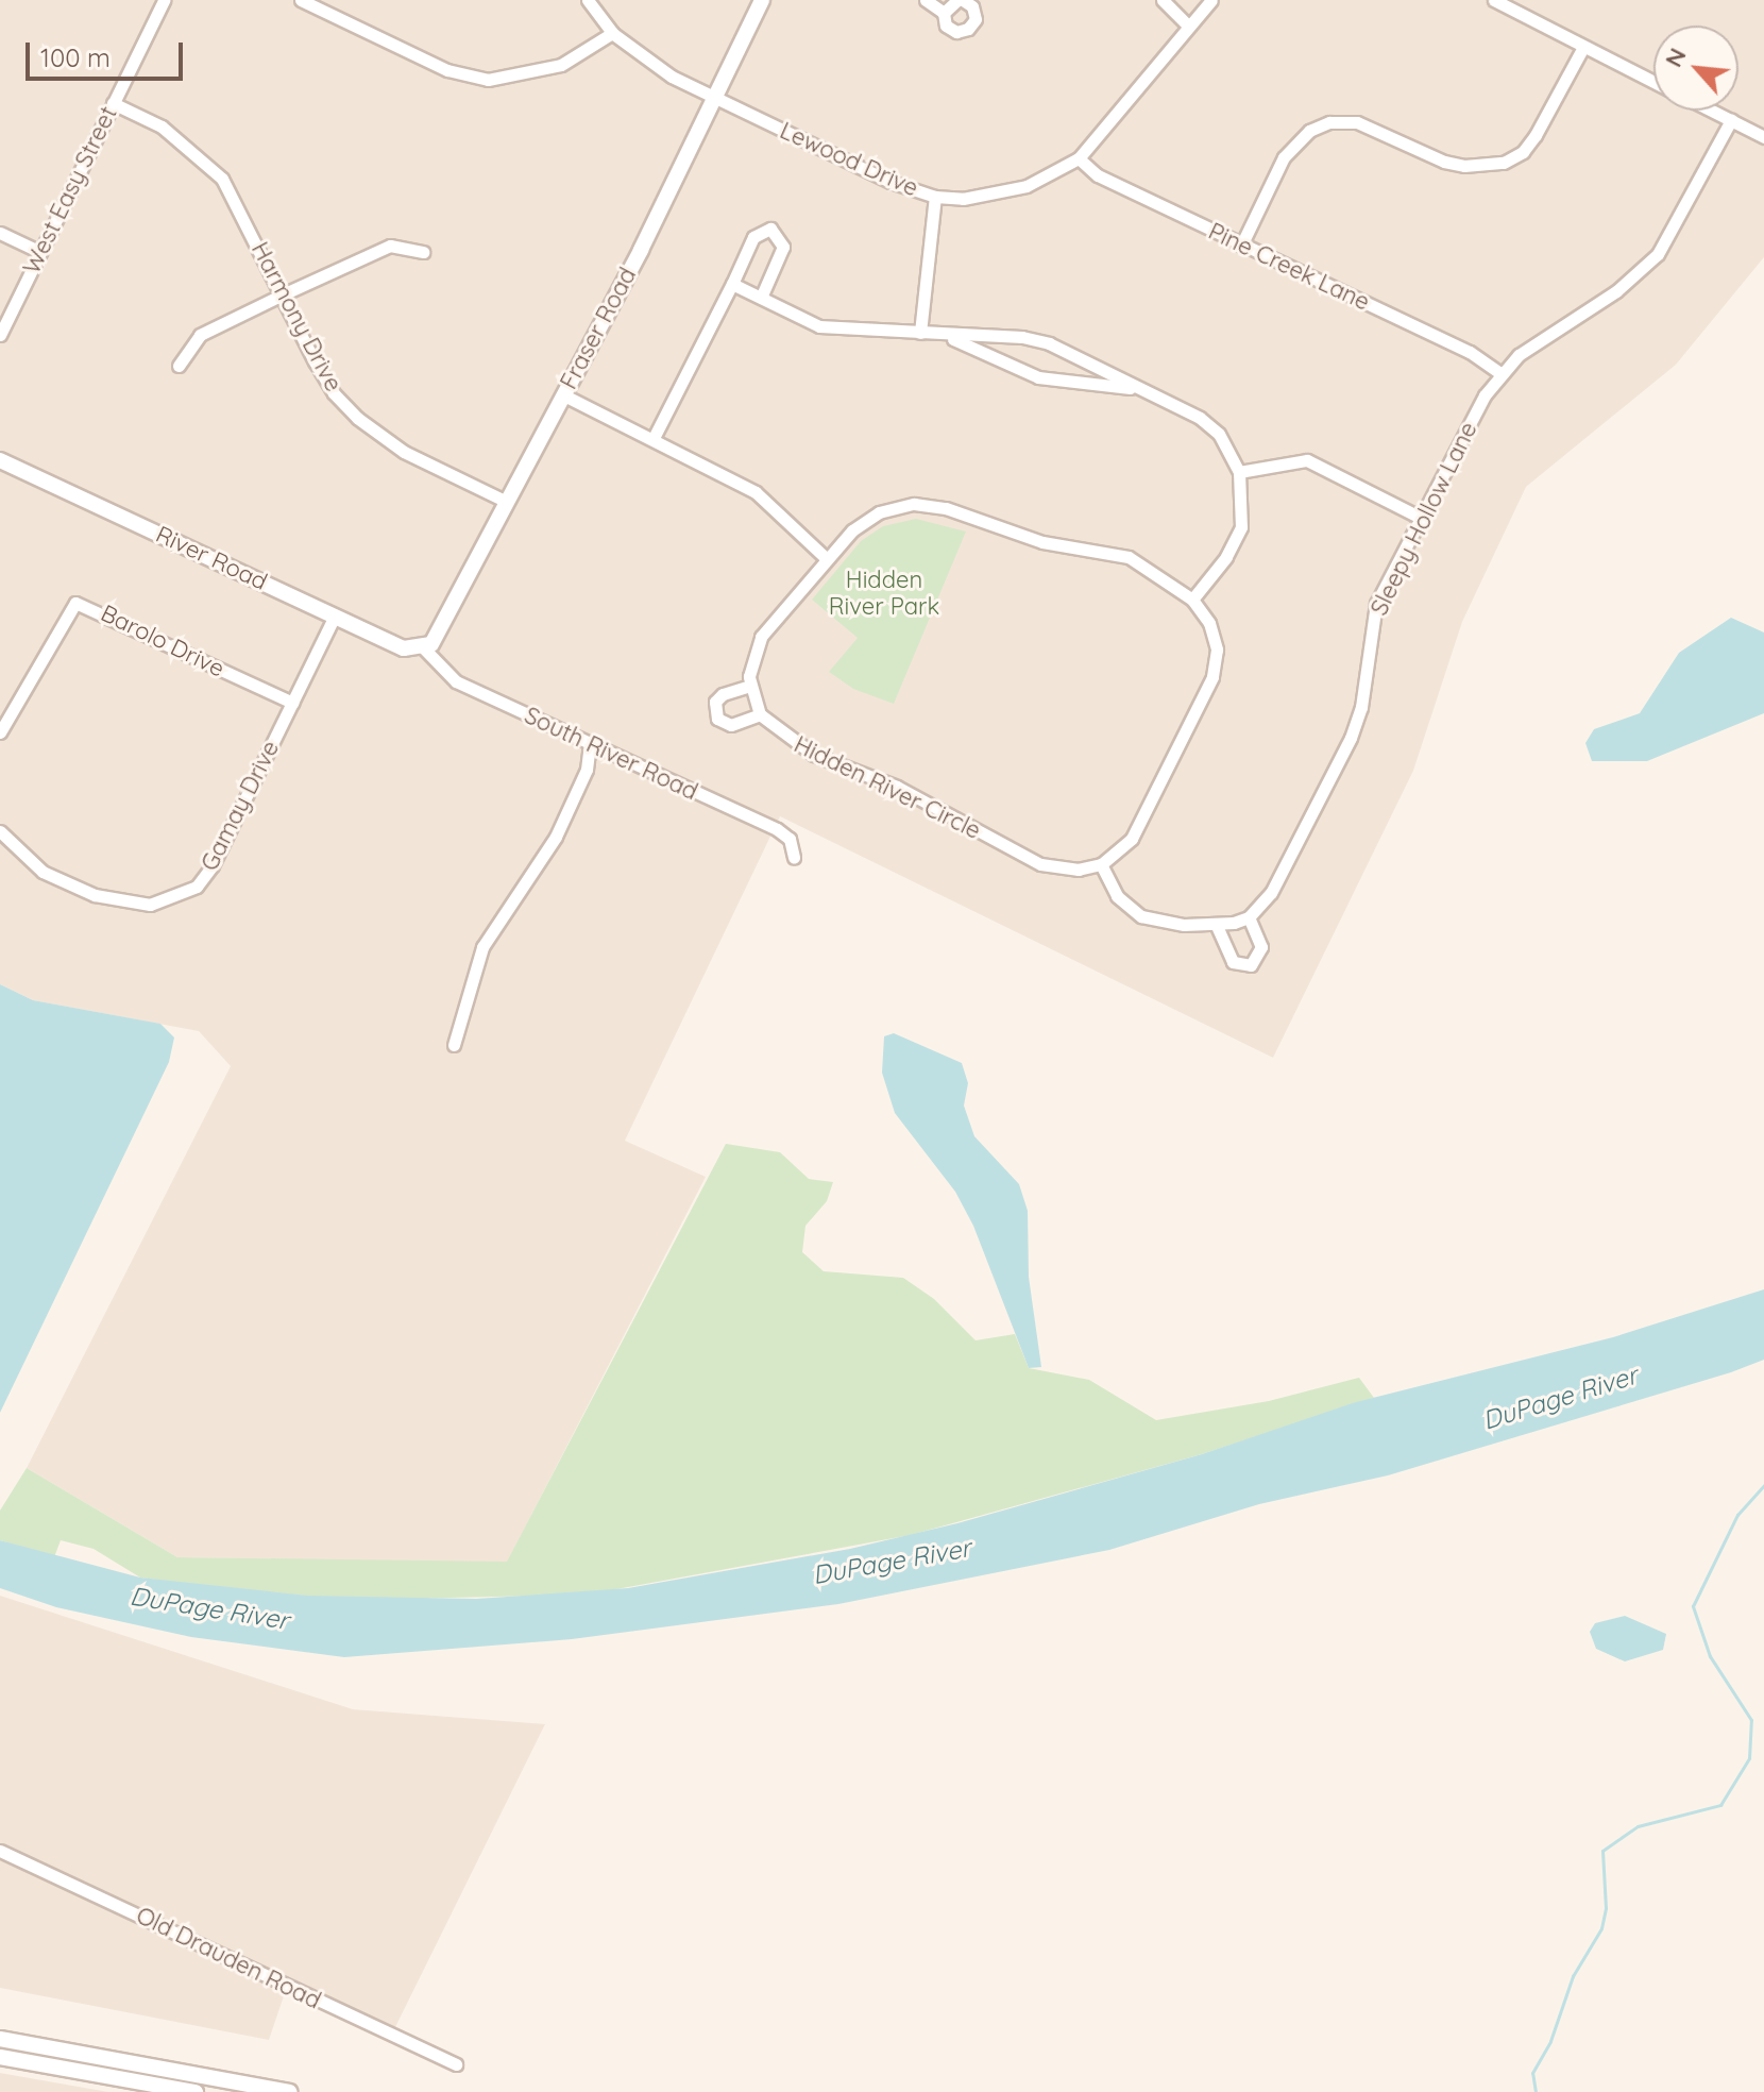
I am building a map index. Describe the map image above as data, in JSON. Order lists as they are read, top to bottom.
{
  "streets": {
    "street": [
      "Lewood Drive",
      "West Easy Street",
      "Pine Creek Lane",
      "Harmony Drive",
      "Fraser Road",
      "Sleepy Hollow Lane",
      "River Road",
      "Barolo Drive",
      "South River Road",
      "Hidden River Circle",
      "Gamay Drive",
      "Old Drauden Road"
    ]
  },
  "crossings": [
    ["Lewood Drive", "Pine Creek Lane"],
    ["Lewood Drive", "Fraser Road"],
    ["West Easy Street", "Harmony Drive"],
    ["Pine Creek Lane", "Sleepy Hollow Lane"],
    ["Harmony Drive", "Fraser Road"],
    ["Fraser Road", "River Road"],
    ["Fraser Road", "South River Road"],
    ["River Road", "South River Road"],
    ["River Road", "Gamay Drive"],
    ["Barolo Drive", "Gamay Drive"]
  ],
  "water": ["DuPage River"],
  "parks": ["Hidden River Park"],
  "scale_bar": "100 m",
  "north": "top left"
}
